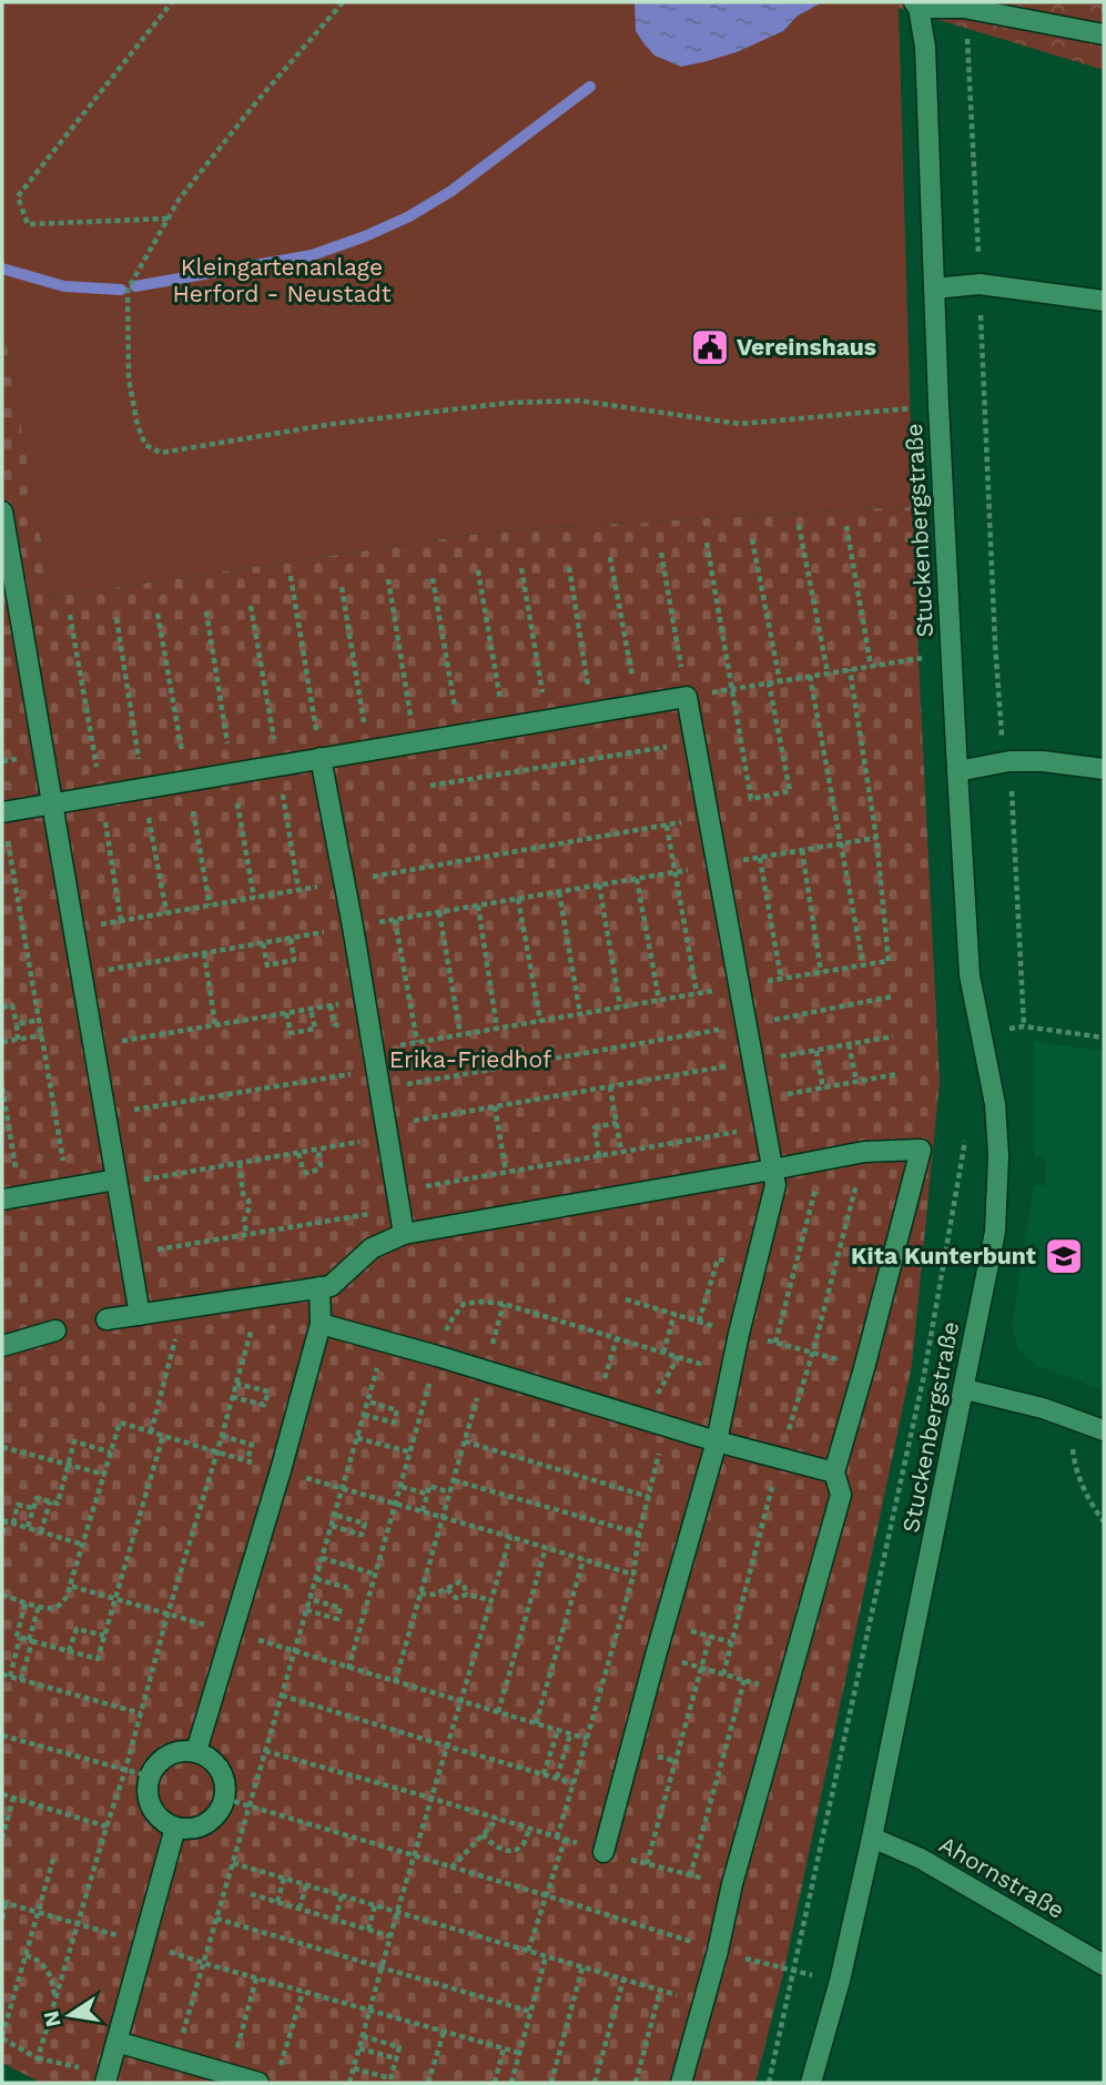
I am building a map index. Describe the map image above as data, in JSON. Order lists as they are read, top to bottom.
{
  "streets": {
    "street": ["Stuckenbergstraße", "Ahornstraße"]
  },
  "crossings": [
    ["Stuckenbergstraße", "Ahornstraße"]
  ],
  "parks": ["Kleingartenanlage Herford - Neustadt", "Erika-Friedhof"],
  "places": {
    "public building": ["Vereinshaus"],
    "school or university": ["Kita Kunterbunt"]
  },
  "north": "left"
}
